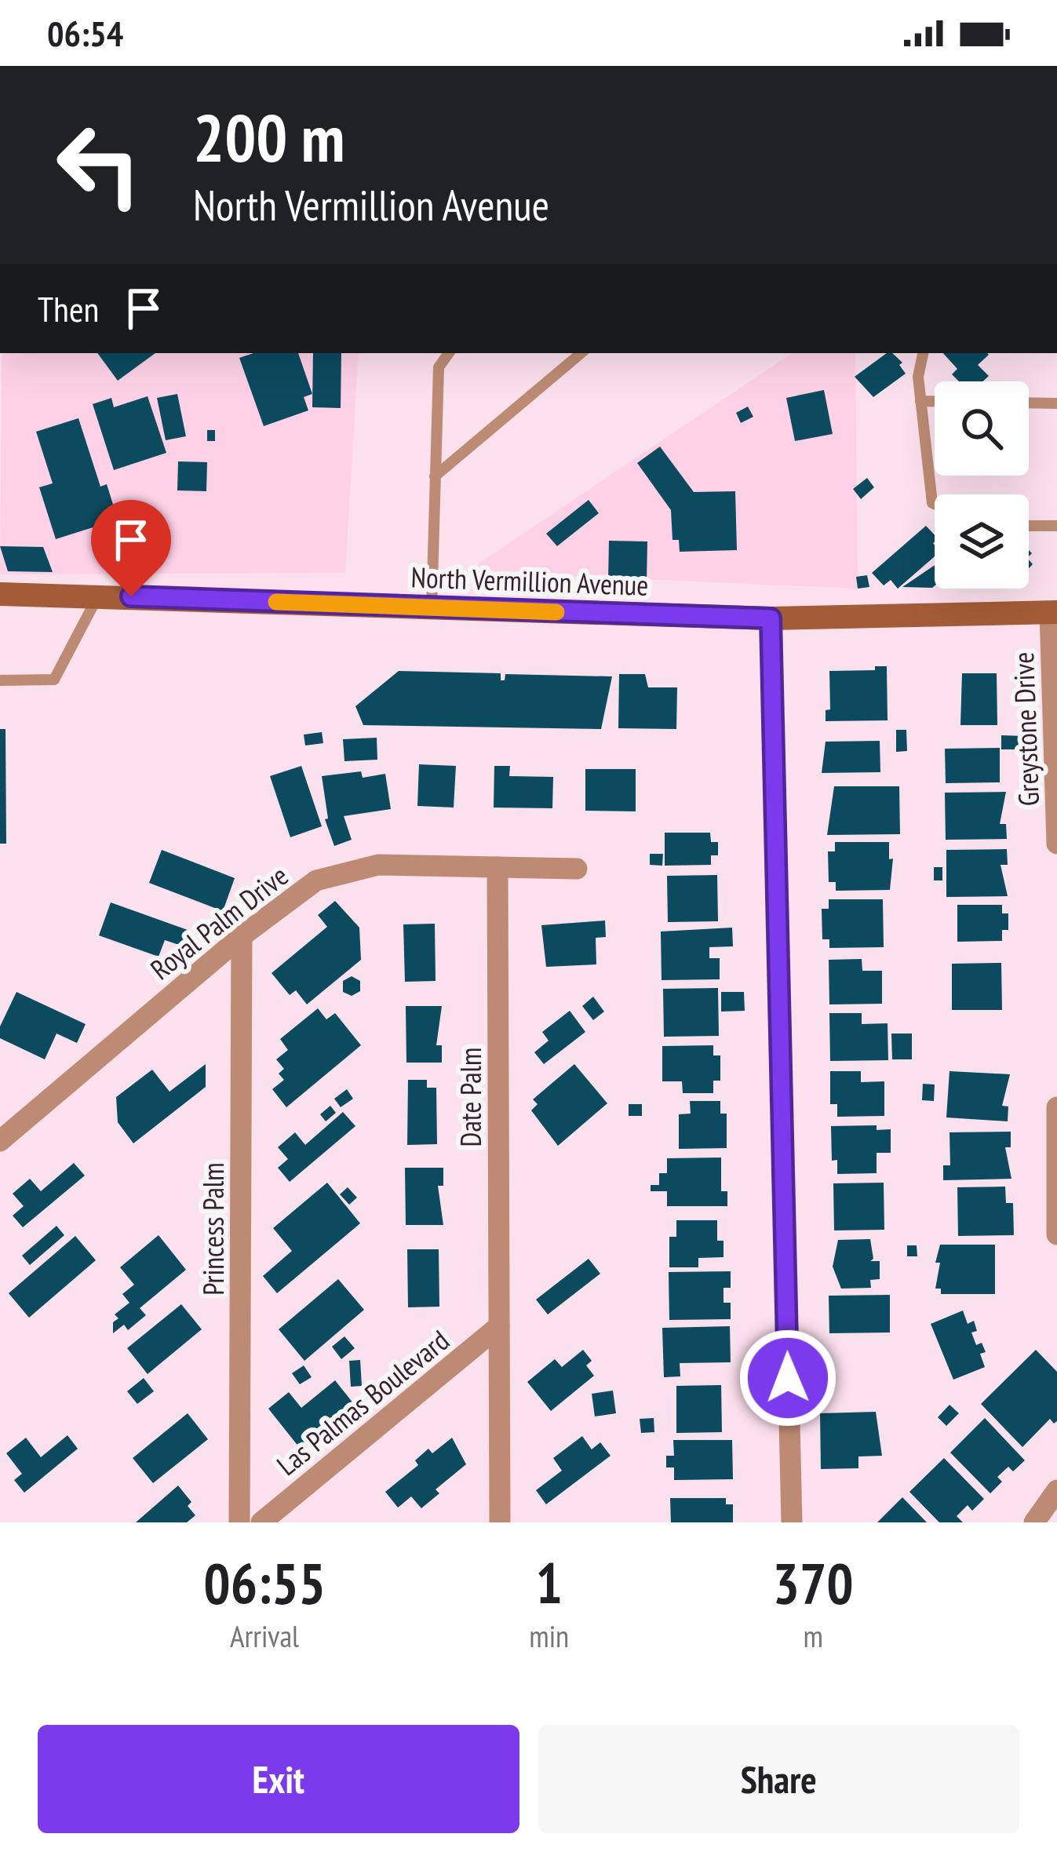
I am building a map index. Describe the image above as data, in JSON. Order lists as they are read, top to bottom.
{
  "streets": {
    "street": [
      "North Vermillion Avenue",
      "Greystone Drive",
      "Royal Palm Drive",
      "Date Palm",
      "Princess Palm",
      "Las Palmas Boulevard"
    ]
  },
  "crossings": [
    ["North Vermillion Avenue", "Greystone Drive"],
    ["Royal Palm Drive", "Date Palm"],
    ["Royal Palm Drive", "Princess Palm"],
    ["Date Palm", "Las Palmas Boulevard"]
  ],
  "page": {
    "status": "06:54",
    "turn": ["200 m", "North Vermillion Avenue"],
    "then": "Then",
    "eta": [
      "06:55",
      "Arrival",
      "1",
      "min",
      "370",
      "m"
    ],
    "buttons": ["Exit", "Share"]
  }
}
